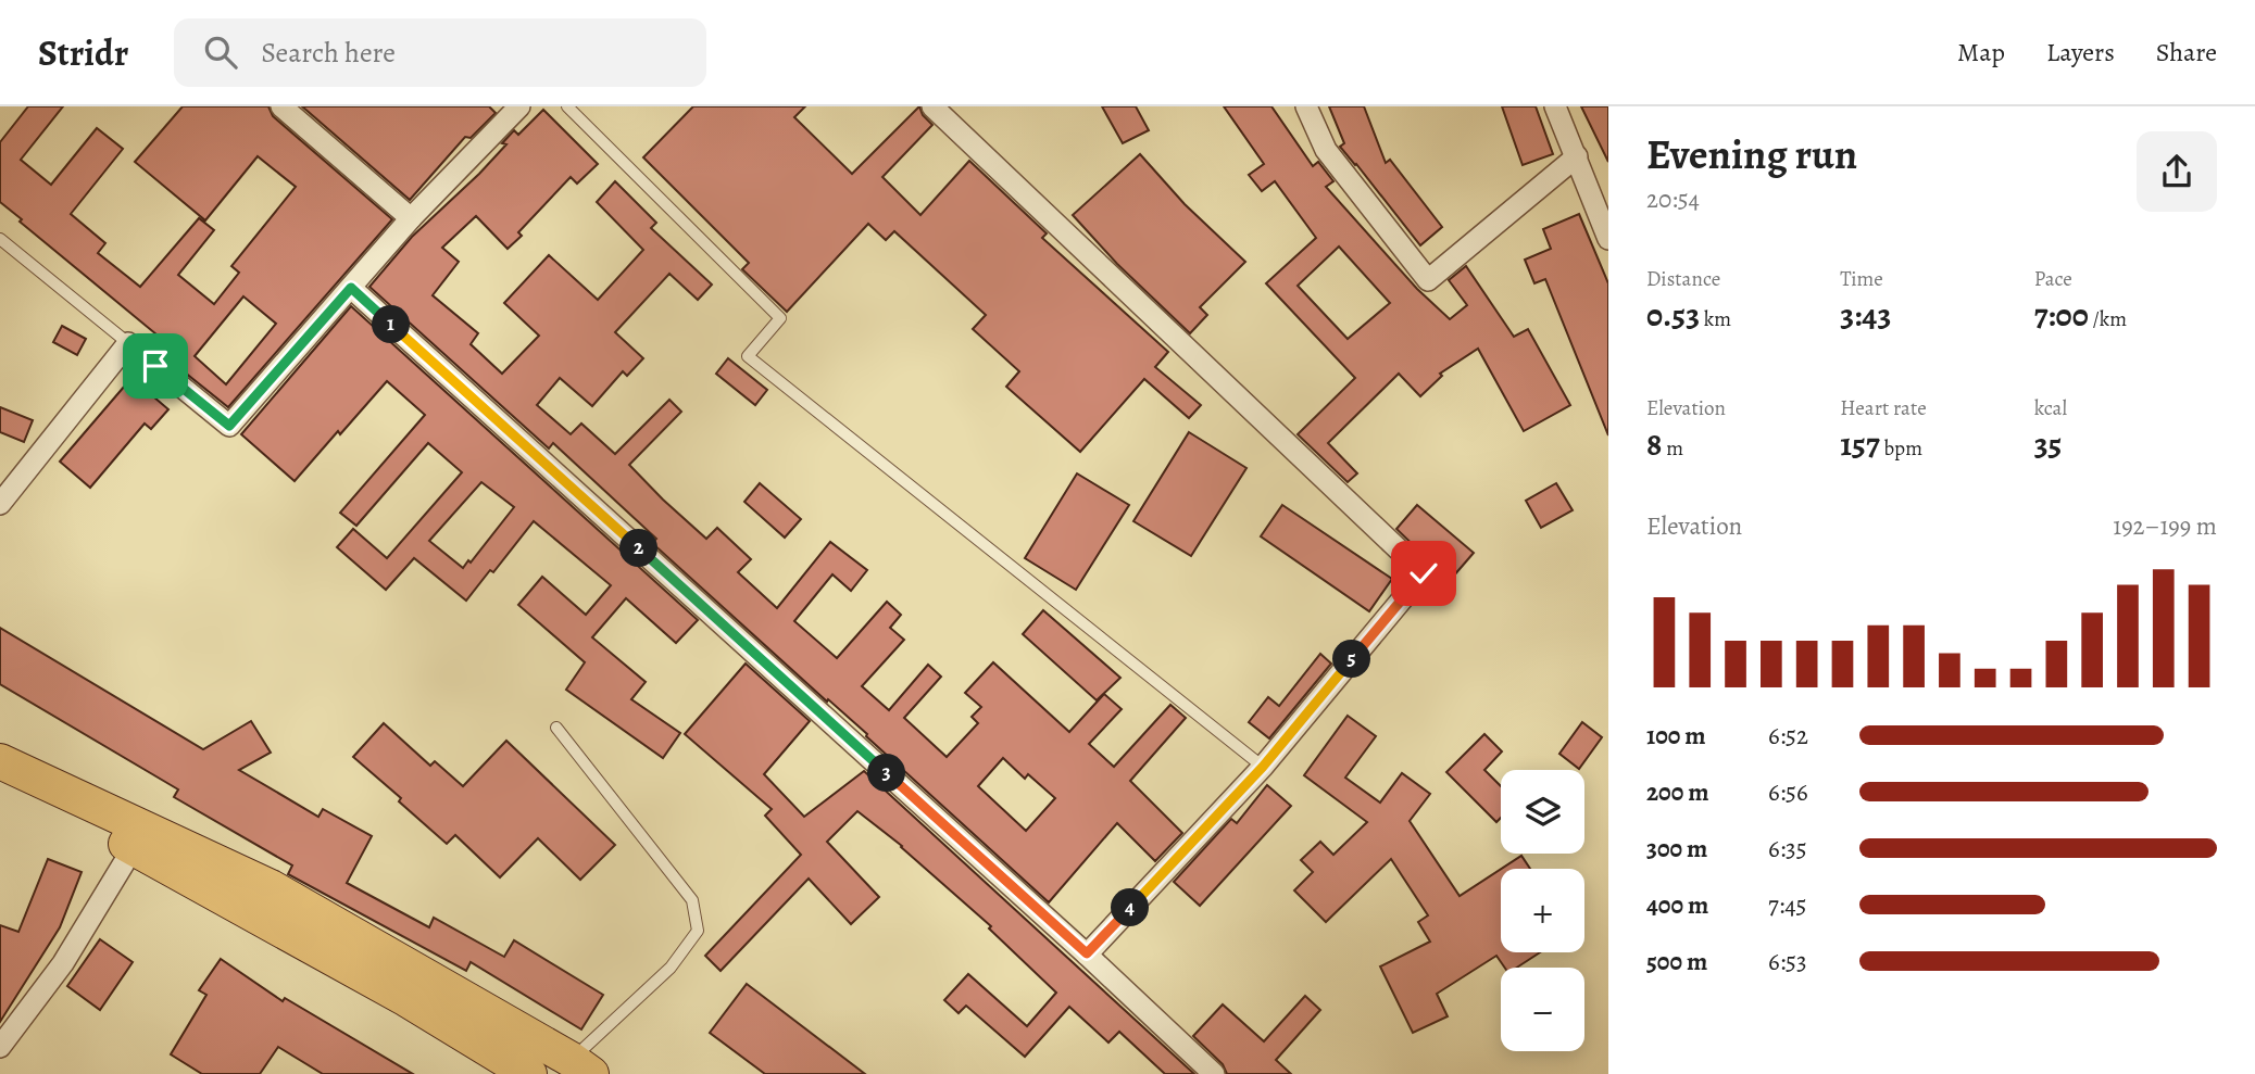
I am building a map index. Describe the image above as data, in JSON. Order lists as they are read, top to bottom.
{
  "page": {
    "header": "Stridr",
    "search": "Search here",
    "nav": ["Map", "Layers", "Share"],
    "heading": ["Evening run", "20:54"],
    "stats": [
      ["Distance", "0.53 km"],
      ["Time", "3:43"],
      ["Pace", "7:00 /km"],
      ["Elevation", "8 m"],
      ["Heart rate", "157 bpm"],
      ["kcal", "35"]
    ],
    "pins": [
      "1",
      "2",
      "5",
      "3",
      "4"
    ],
    "chart": ["Elevation", "192–199 m"],
    "list": [
      {
        "name": "100 m",
        "note": "6:52"
      },
      {
        "name": "200 m",
        "note": "6:56"
      },
      {
        "name": "300 m",
        "note": "6:35"
      },
      {
        "name": "400 m",
        "note": "7:45"
      },
      {
        "name": "500 m",
        "note": "6:53"
      }
    ],
    "map_buttons": ["+", "−"]
  }
}
